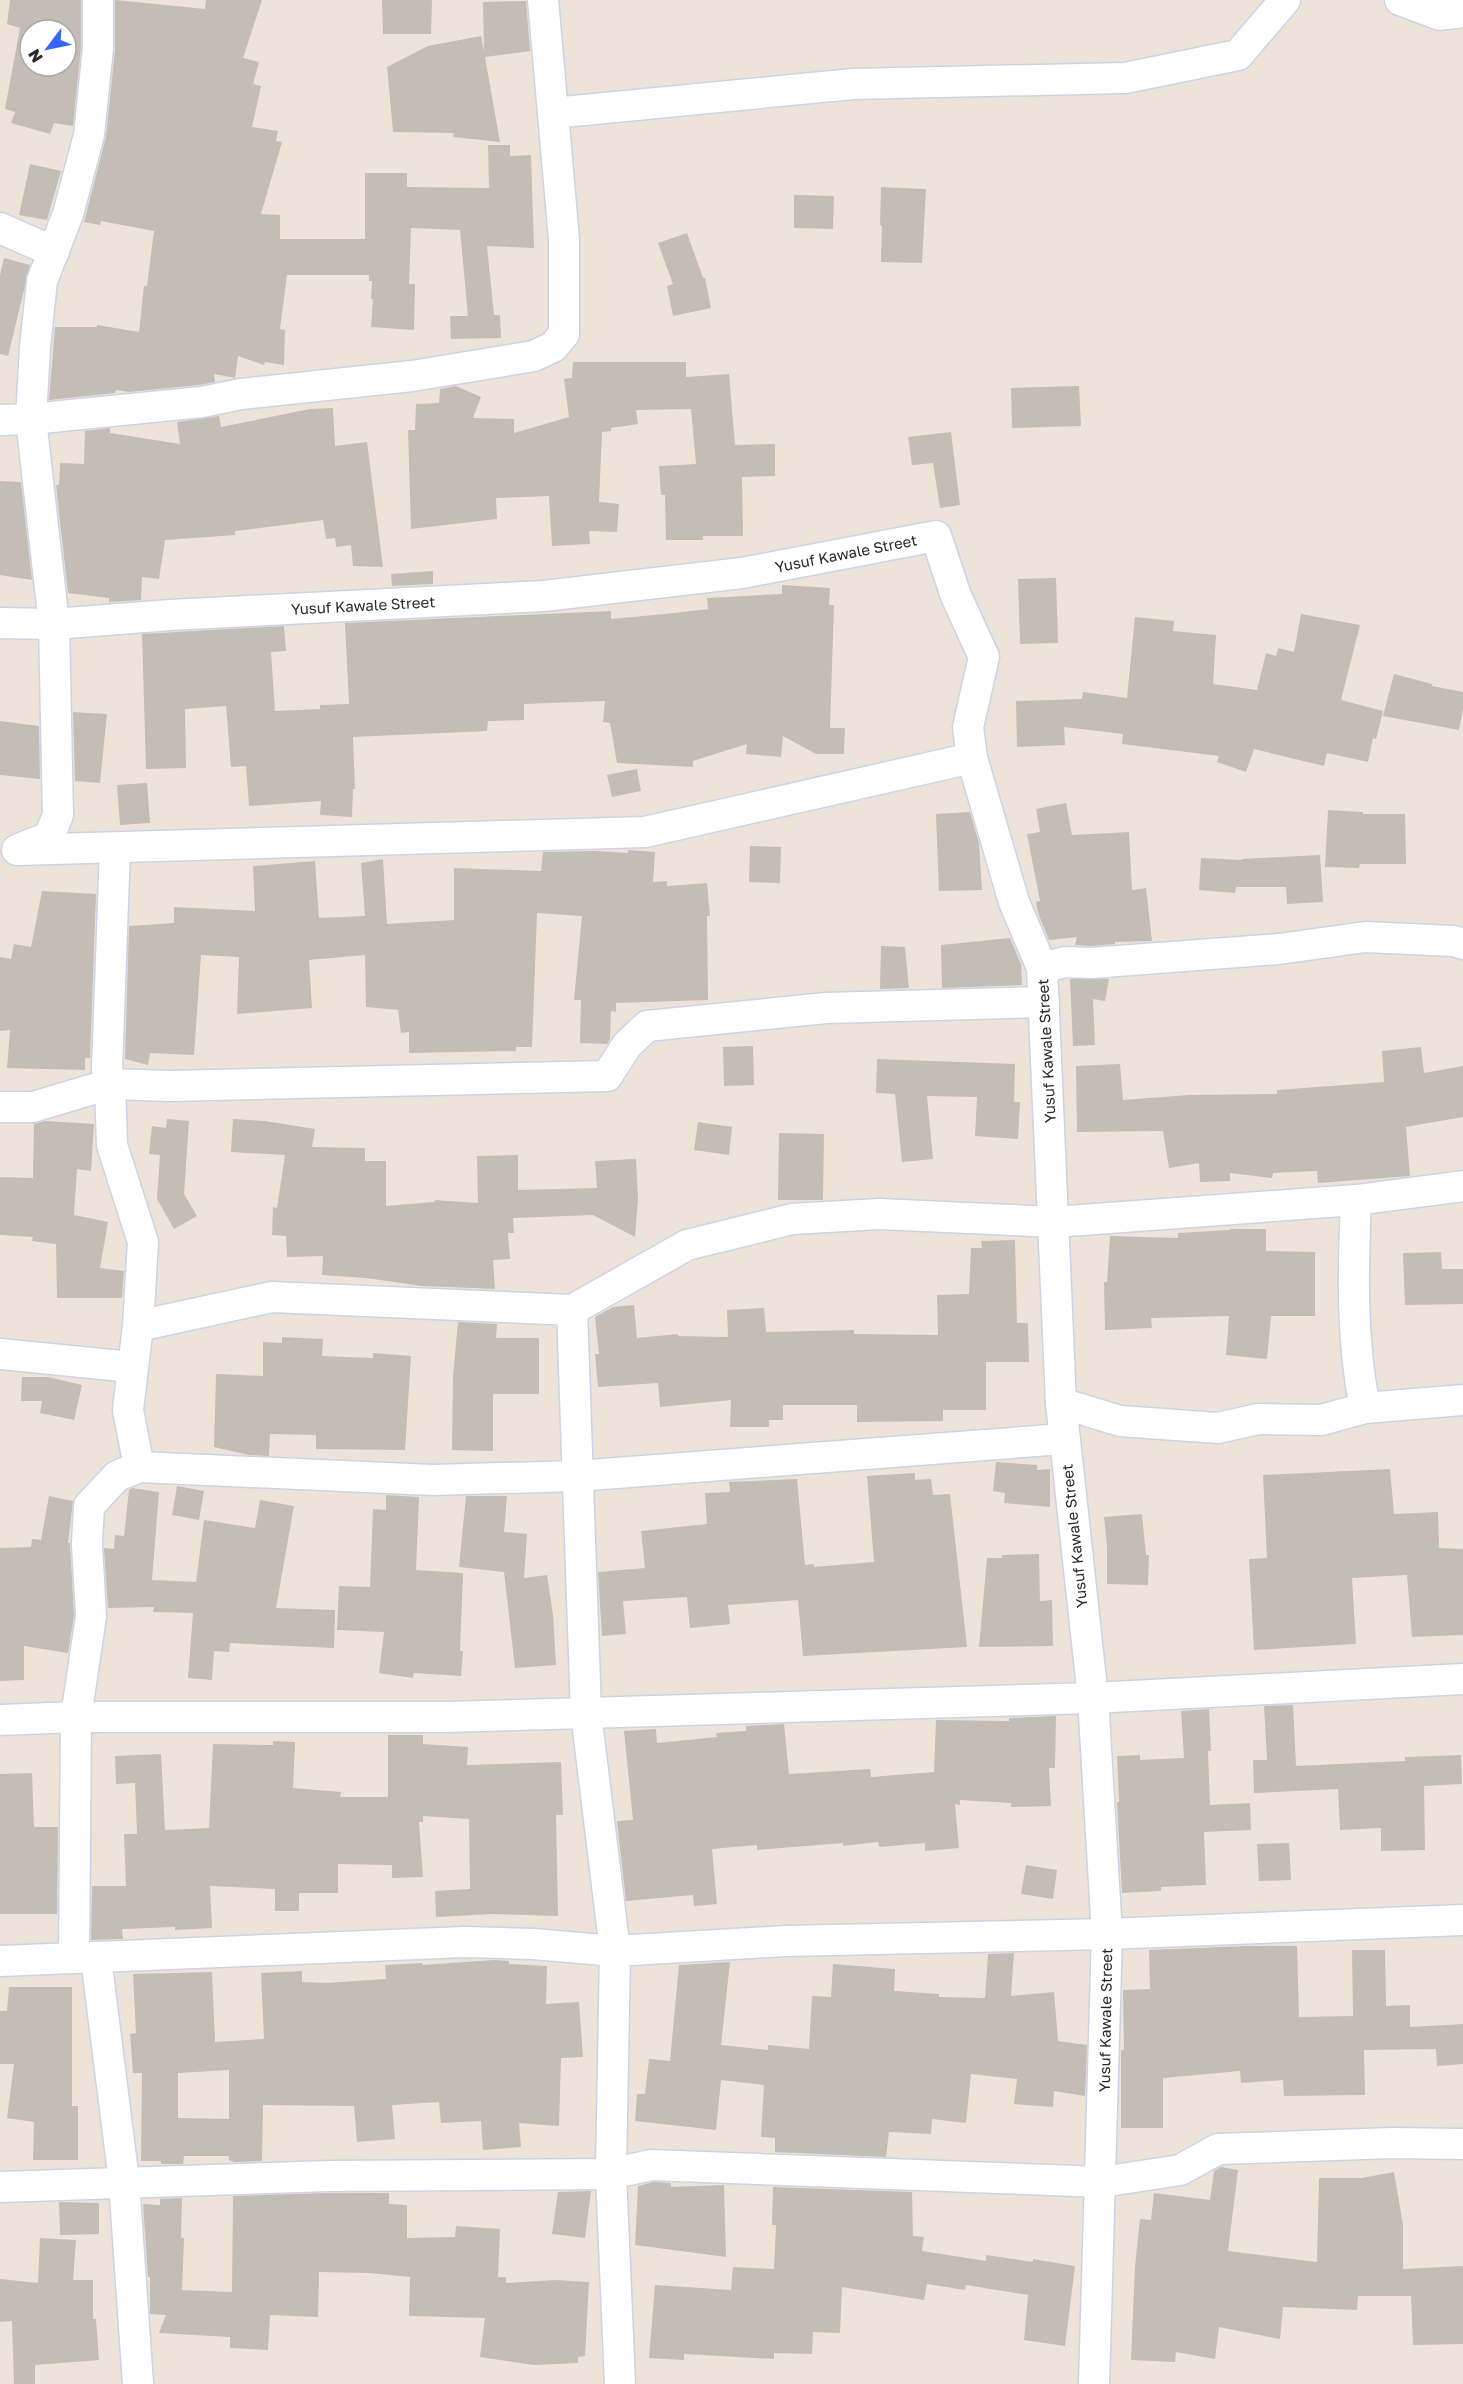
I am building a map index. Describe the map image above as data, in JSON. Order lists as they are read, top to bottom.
{
  "streets": {
    "street": ["Yusuf Kawale Street"]
  },
  "north": "bottom left"
}
